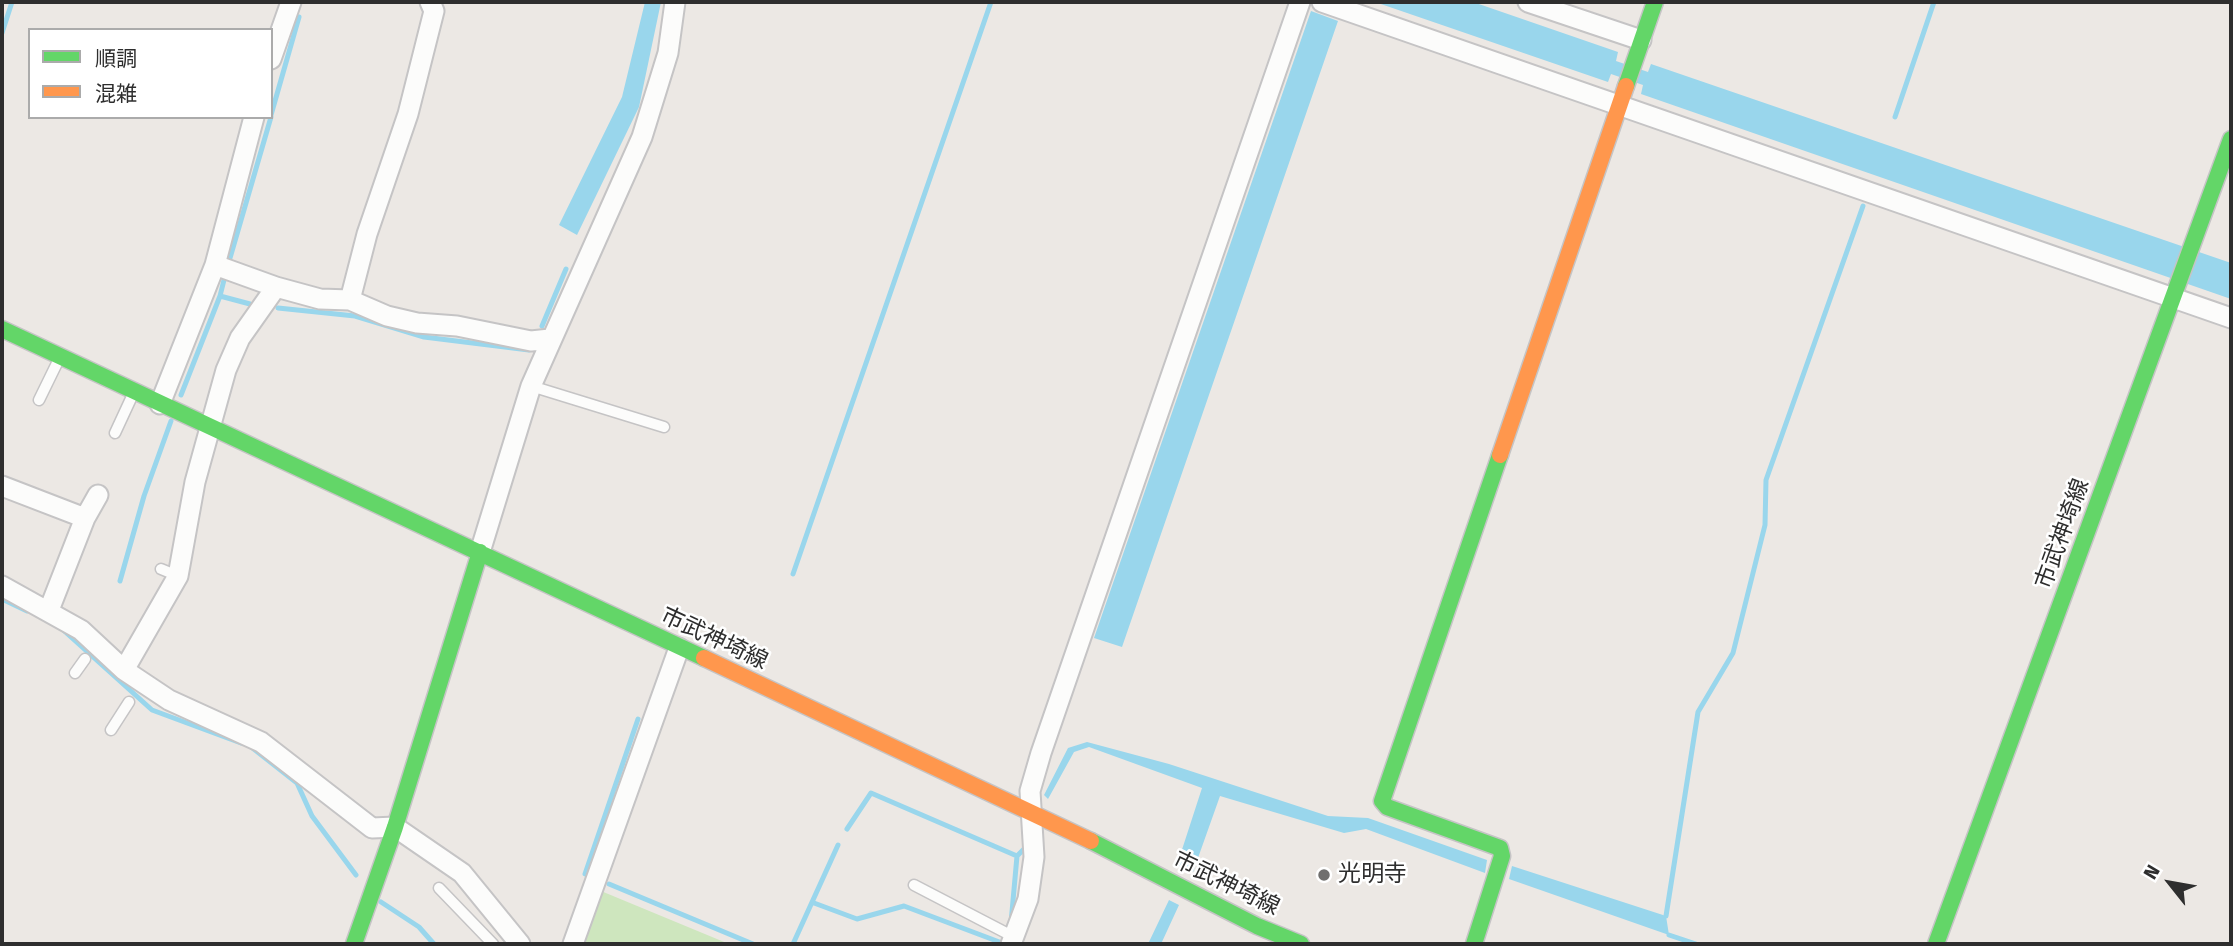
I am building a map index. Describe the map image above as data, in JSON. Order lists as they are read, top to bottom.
{
  "streets": {
    "main road": ["市武神埼線"]
  },
  "places": ["光明寺"],
  "legend": ["順調", "混雑"],
  "north": "top left"
}
